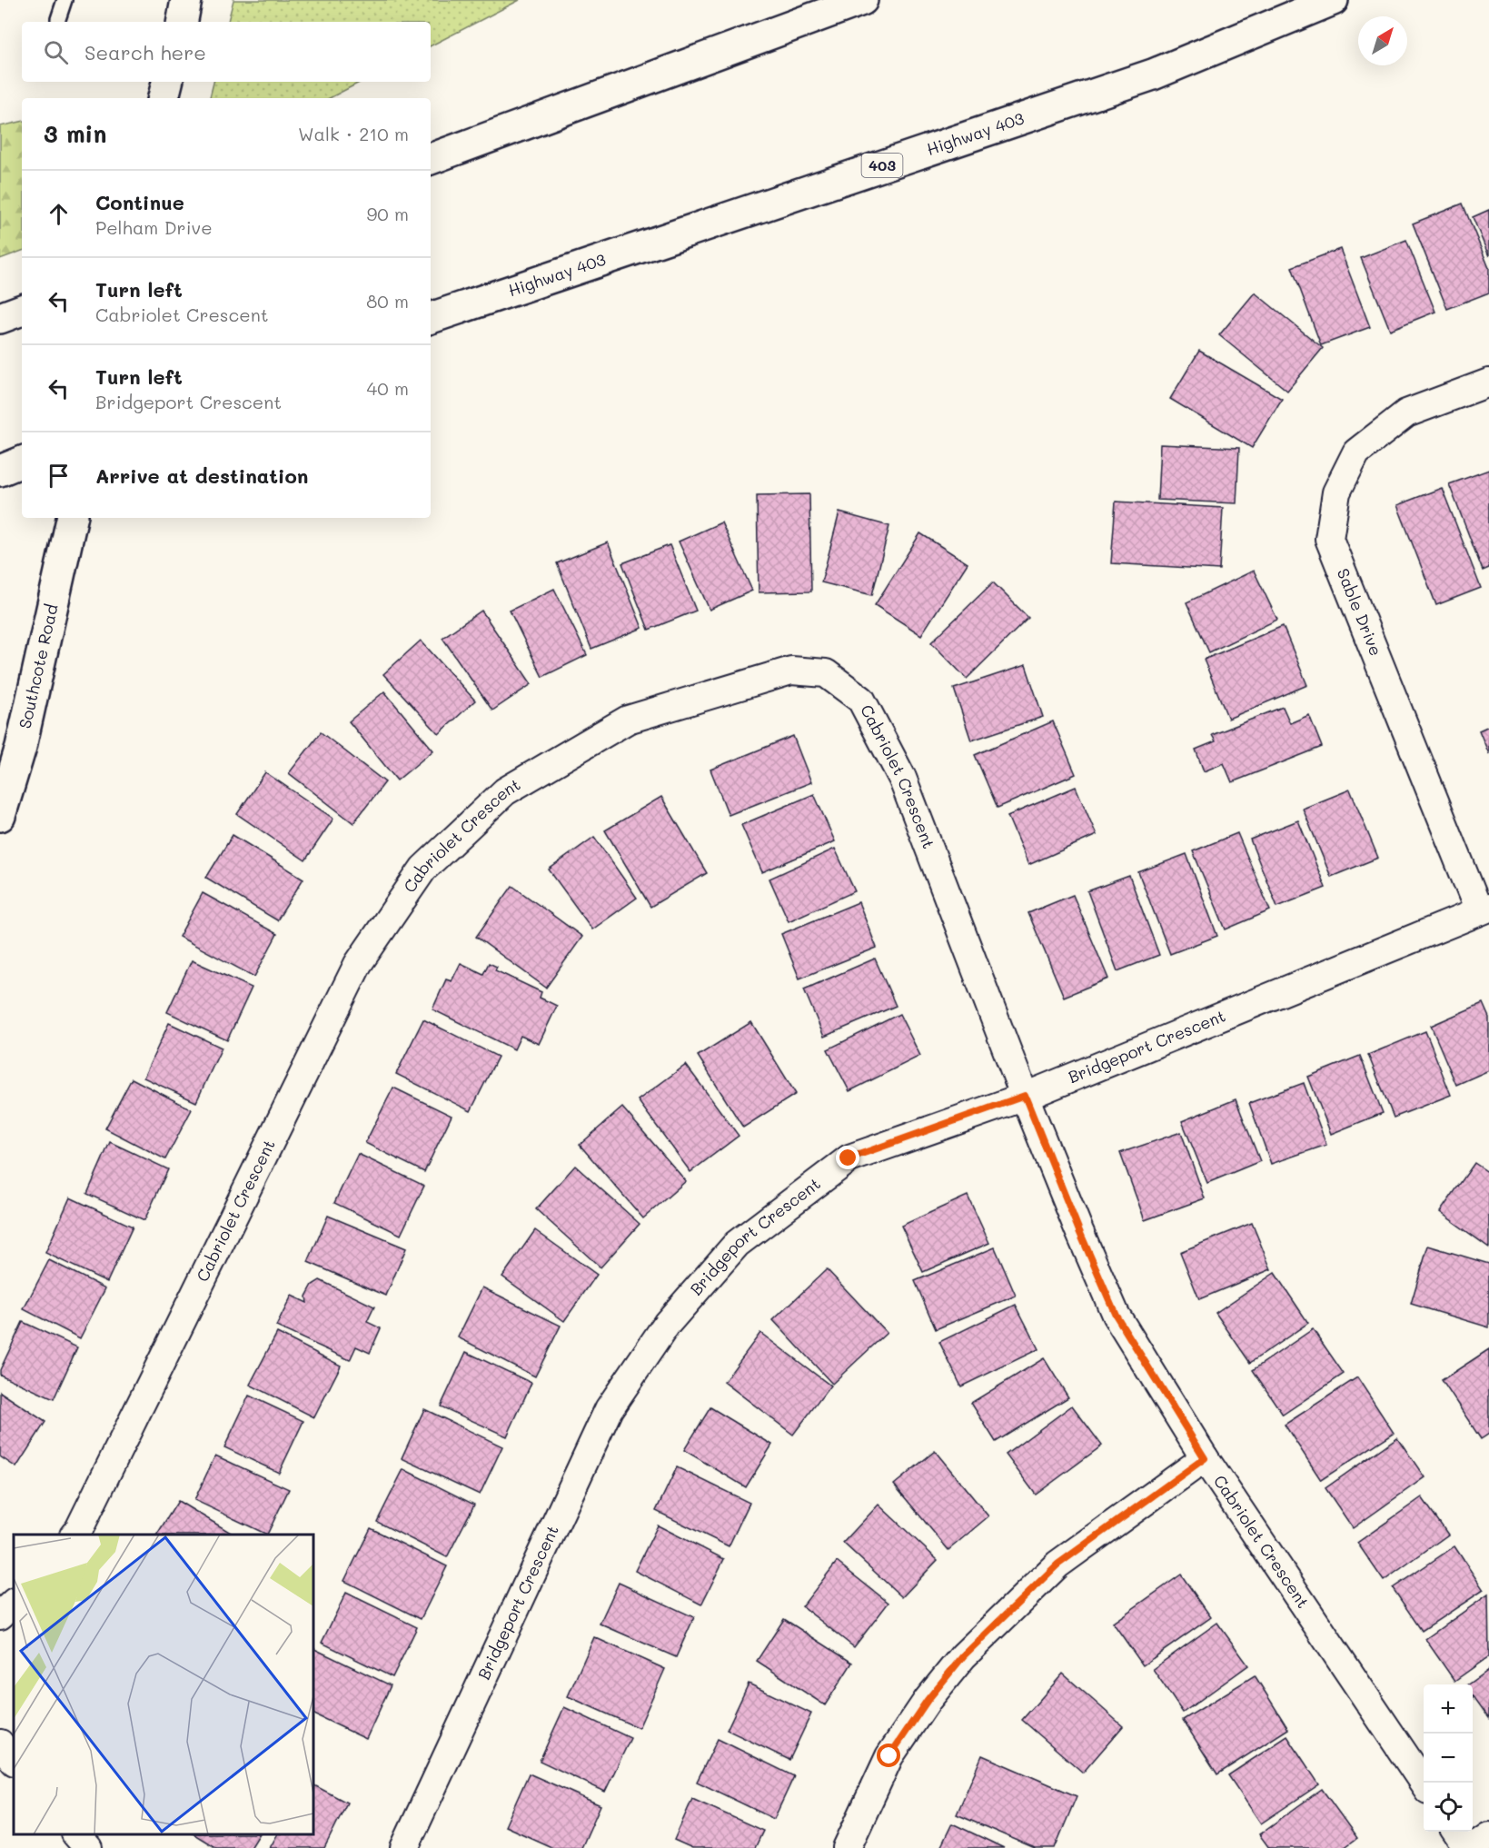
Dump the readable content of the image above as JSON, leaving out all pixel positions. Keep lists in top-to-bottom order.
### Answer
{
  "streets": {
    "main road": ["Highway 403", "403", "Southcote Road"],
    "street": ["Sable Drive", "Cabriolet Crescent", "Bridgeport Crescent"]
  },
  "crossings": [
    ["Sable Drive", "Bridgeport Crescent"],
    ["Cabriolet Crescent", "Bridgeport Crescent"]
  ],
  "north": "top right",
  "page": {
    "search": "Search here",
    "heading": ["3 min", "Walk · 210 m"],
    "list": [
      ["Continue", "Pelham Drive", "90 m"],
      ["Turn left", "Cabriolet Crescent", "80 m"],
      ["Turn left", "Bridgeport Crescent", "40 m"],
      "Arrive at destination"
    ],
    "map_buttons": ["+", "−"]
  }
}
